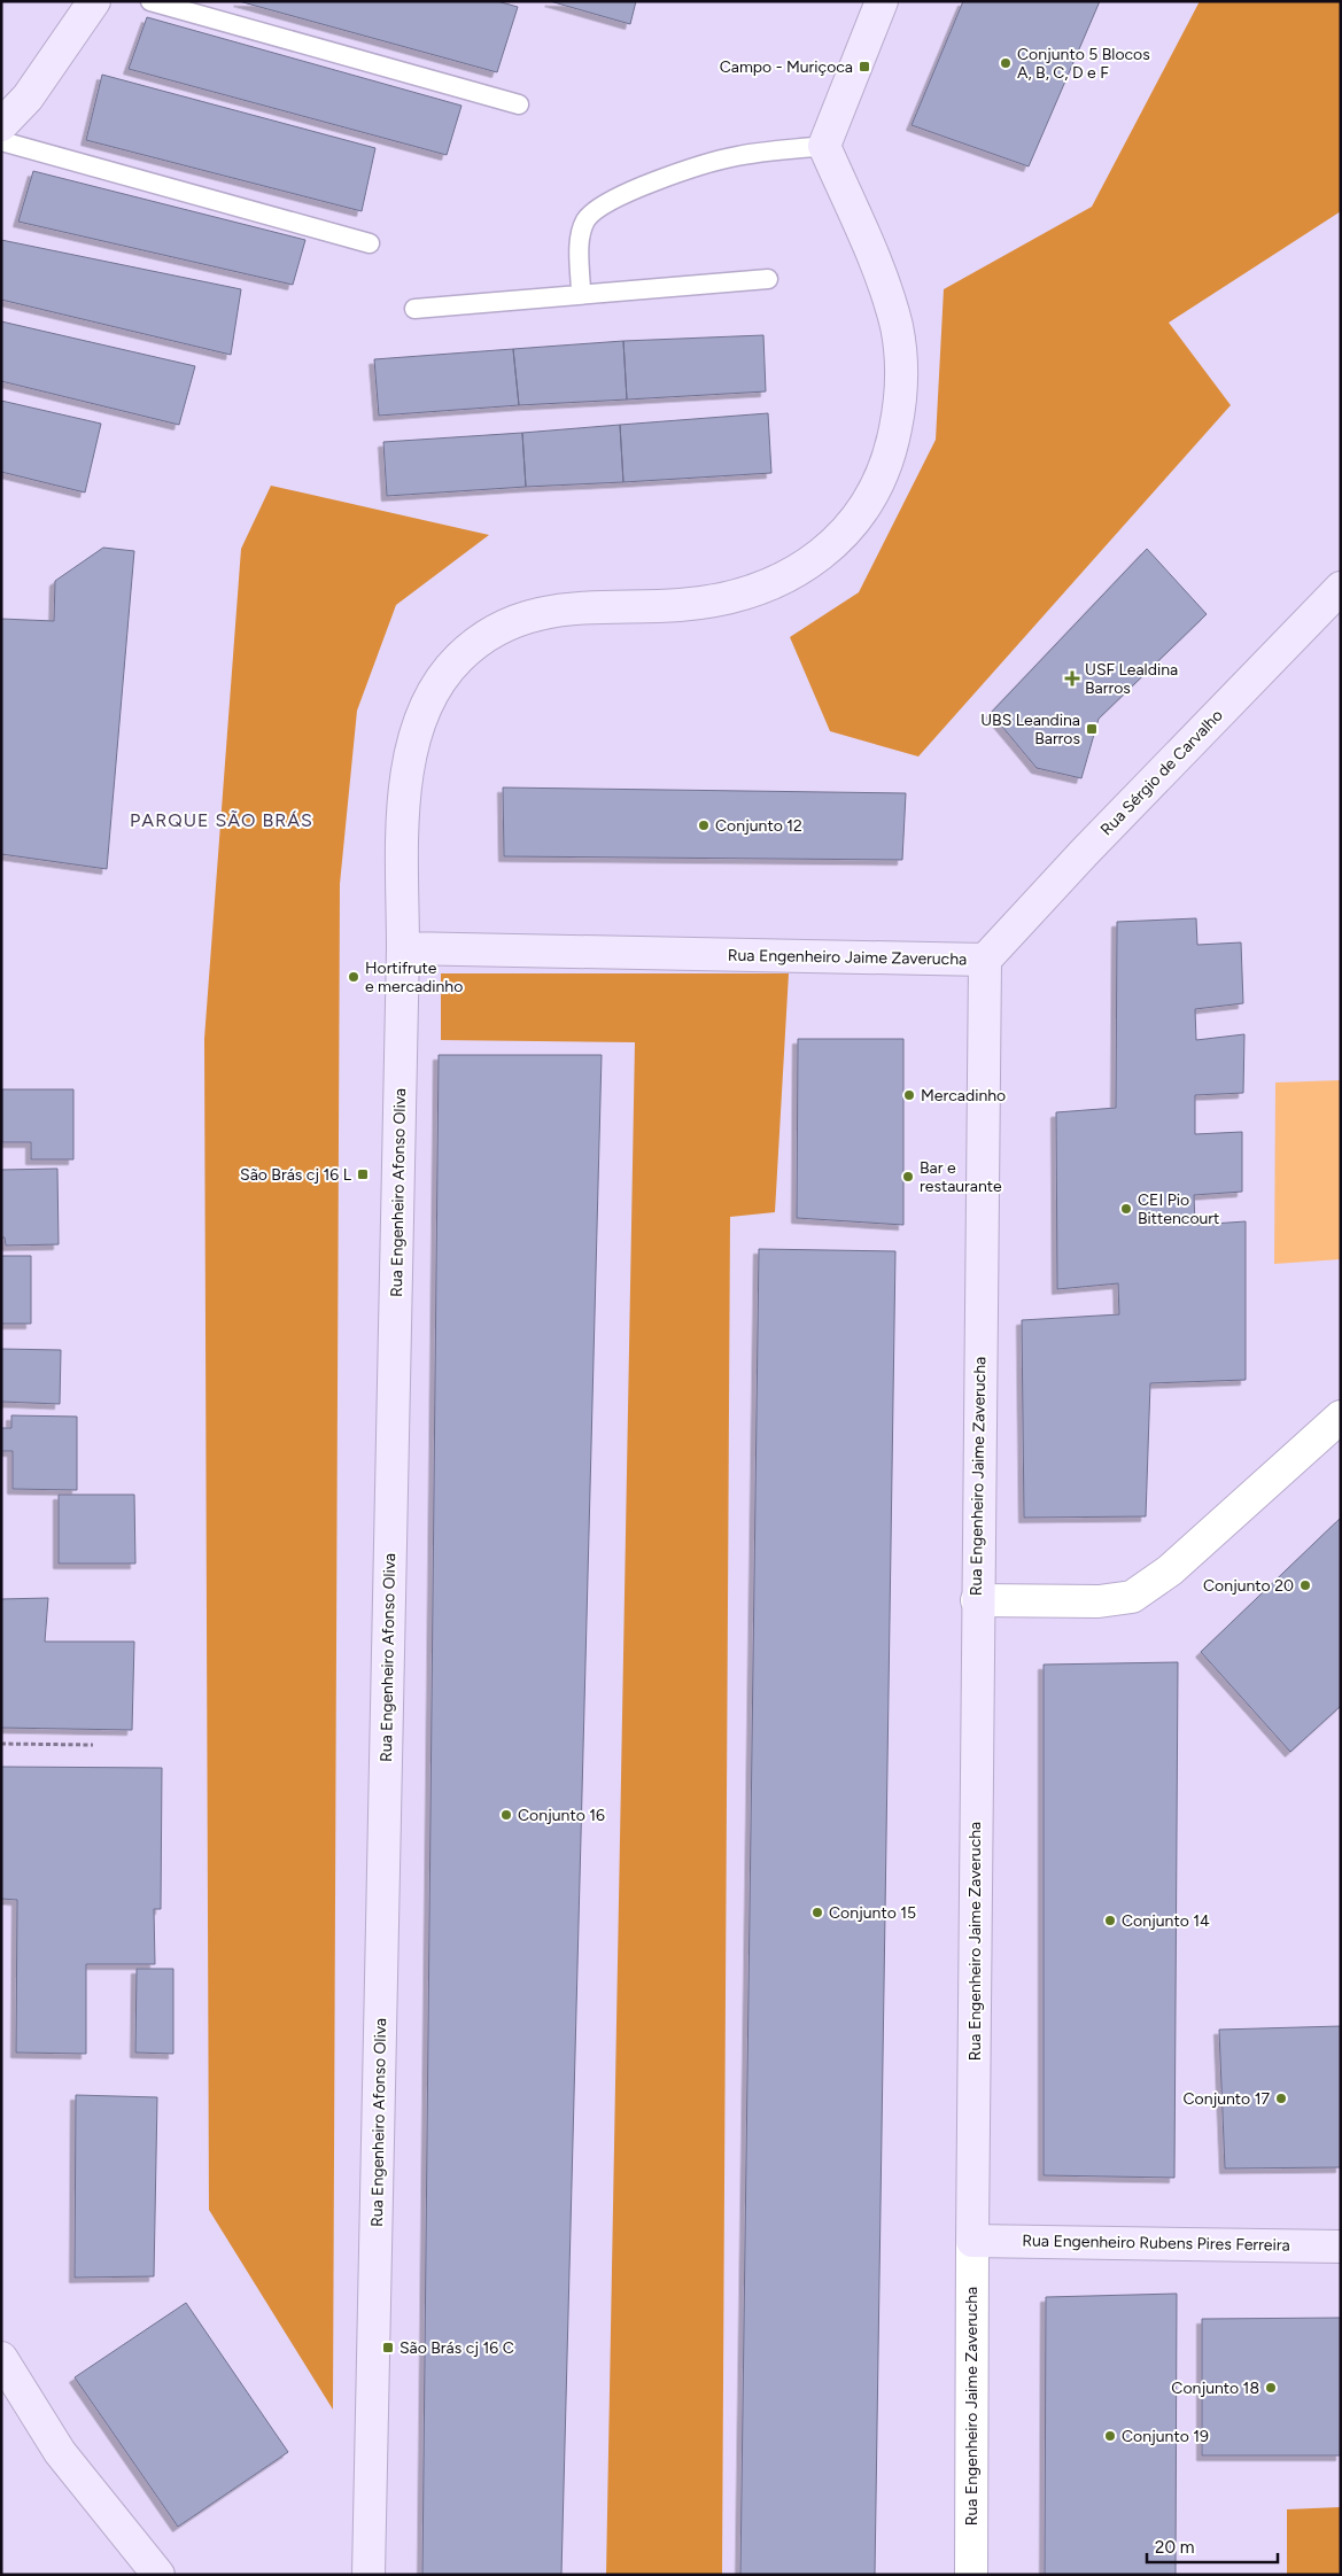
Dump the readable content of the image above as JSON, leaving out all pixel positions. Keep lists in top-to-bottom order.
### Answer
{
  "streets": {
    "street": [
      "Rua Sérgio de Carvalho",
      "Rua Engenheiro Jaime Zaverucha",
      "Rua Engenheiro Afonso Oliva",
      "Rua Engenheiro Rubens Pires Ferreira"
    ]
  },
  "crossings": [
    ["Rua Sérgio de Carvalho", "Rua Engenheiro Jaime Zaverucha"],
    ["Rua Engenheiro Jaime Zaverucha", "Rua Engenheiro Afonso Oliva"],
    ["Rua Engenheiro Jaime Zaverucha", "Rua Engenheiro Rubens Pires Ferreira"]
  ],
  "districts": ["PARQUE SÃO BRÁS"],
  "places": {
    "other": [
      "Conjunto 5 Blocos A, B, C, D e F",
      "Conjunto 12",
      "Hortifrute e mercadinho",
      "Mercadinho",
      "Bar e restaurante",
      "CEI Pio Bittencourt",
      "Conjunto 20",
      "Conjunto 16",
      "Conjunto 15",
      "Conjunto 14",
      "Conjunto 17",
      "Conjunto 18",
      "Conjunto 19"
    ],
    "transit": [
      "Campo - Muriçoca",
      "UBS Leandina Barros",
      "São Brás cj 16 L",
      "São Brás cj 16 C"
    ],
    "health": ["USF Lealdina Barros"]
  },
  "scale_bar": "20 m"
}
